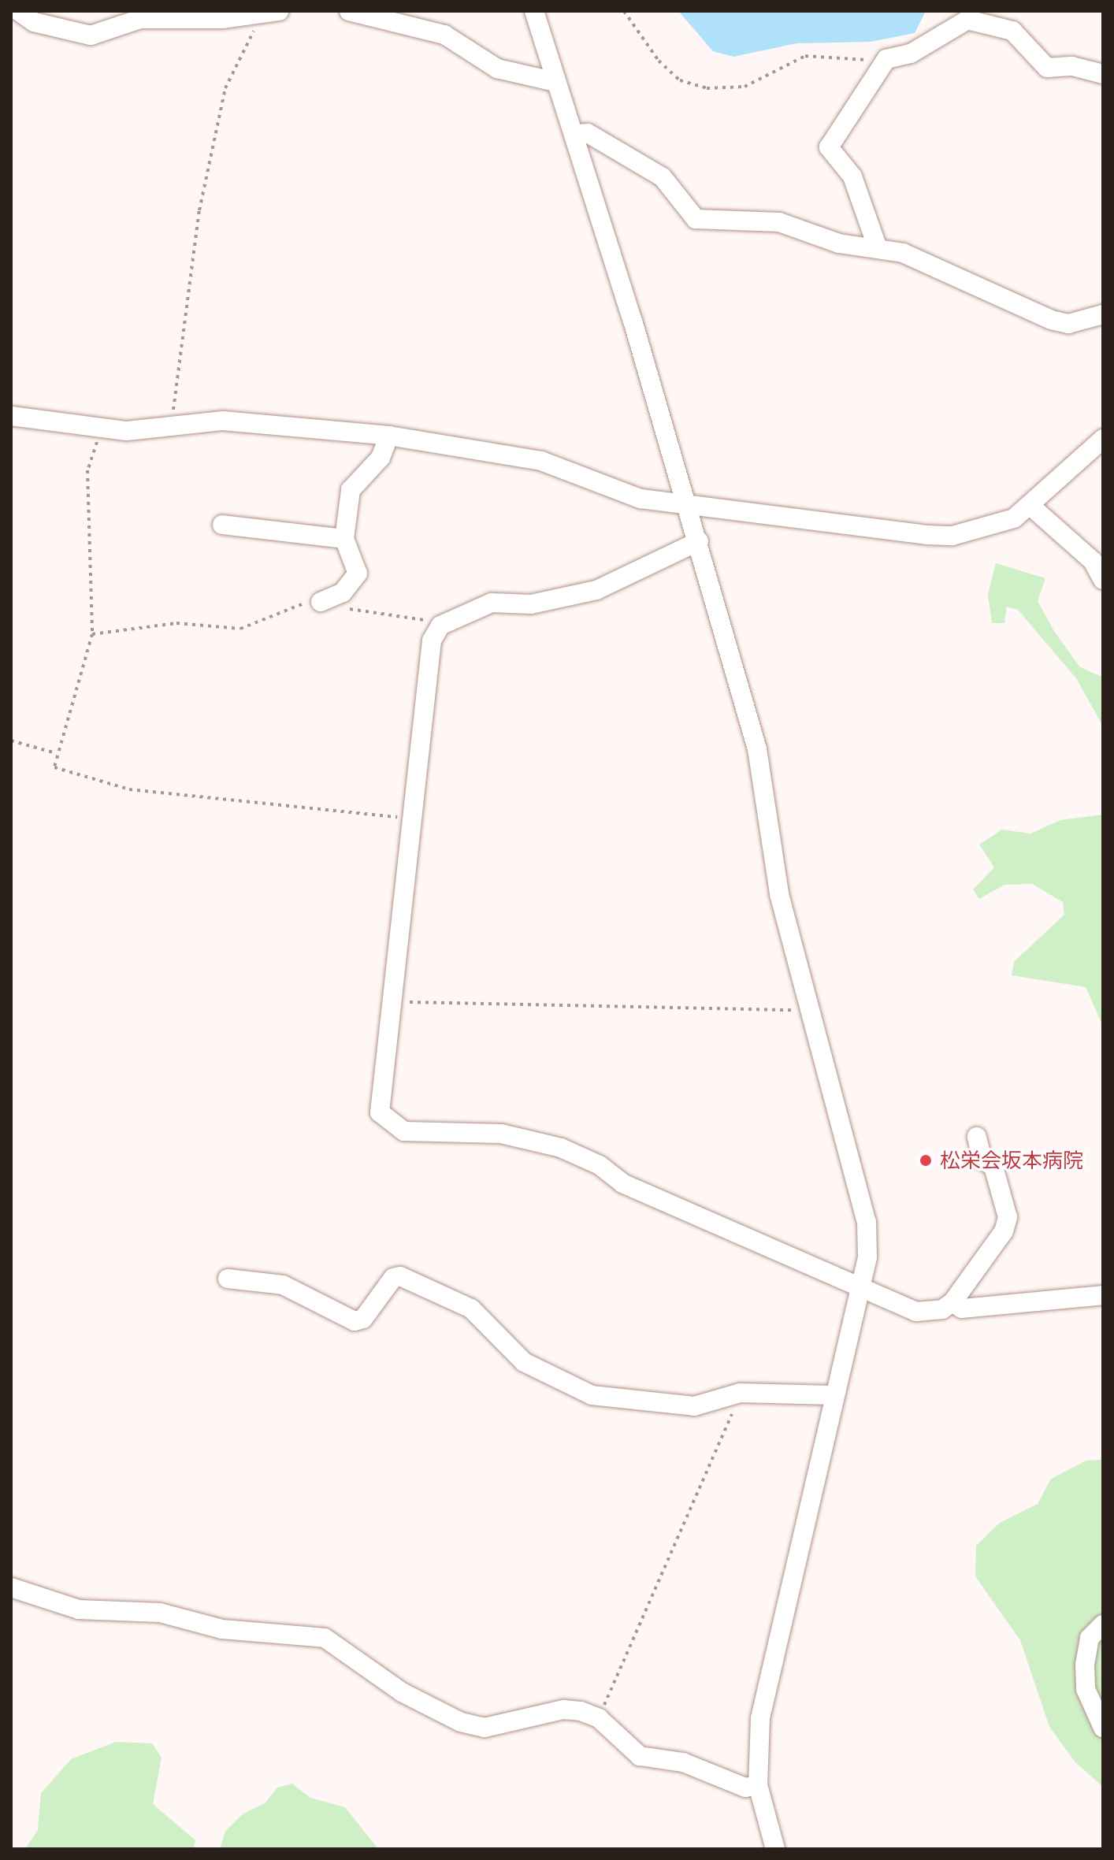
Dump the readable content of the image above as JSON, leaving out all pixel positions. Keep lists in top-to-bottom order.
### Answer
{
  "places": ["松栄会坂本病院"]
}
